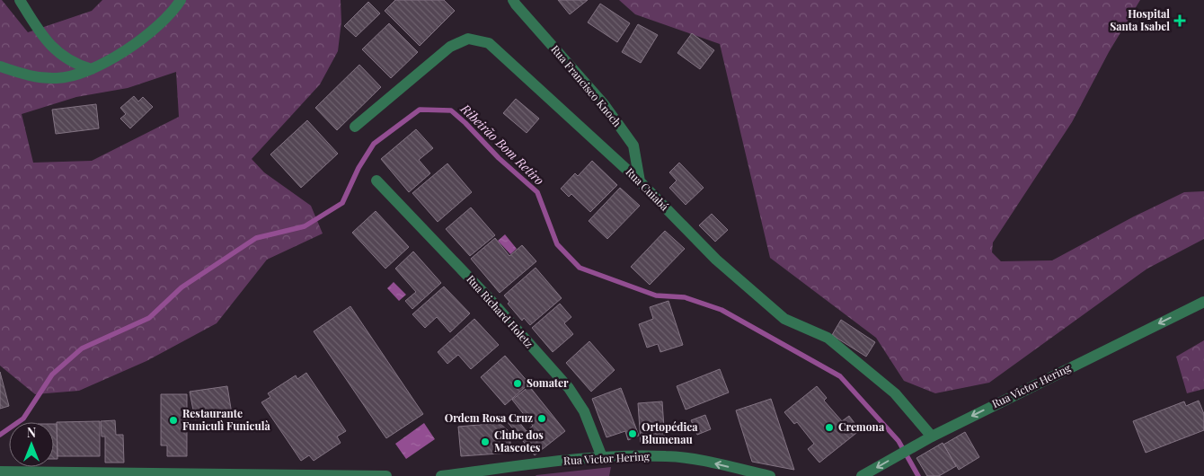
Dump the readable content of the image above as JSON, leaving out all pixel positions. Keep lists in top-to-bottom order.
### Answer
{
  "streets": {
    "street": [
      "Rua Francisco Knoch",
      "Rua Cuiabá",
      "Rua Richard Holetz",
      "Rua Victor Hering"
    ]
  },
  "crossings": [
    ["Rua Francisco Knoch", "Rua Cuiabá"],
    ["Rua Cuiabá", "Rua Victor Hering"],
    ["Rua Richard Holetz", "Rua Victor Hering"]
  ],
  "one_way": ["Rua Victor Hering"],
  "water": ["Ribeirão Bom Retiro"],
  "places": {
    "health": ["Hospital Santa Isabel"],
    "other": [
      "Somater",
      "Ordem Rosa Cruz",
      "Restaurante Funiculì Funiculà",
      "Cremona",
      "Ortopédica Blumenau",
      "Clube dos Mascotes"
    ]
  },
  "north": "top"
}
